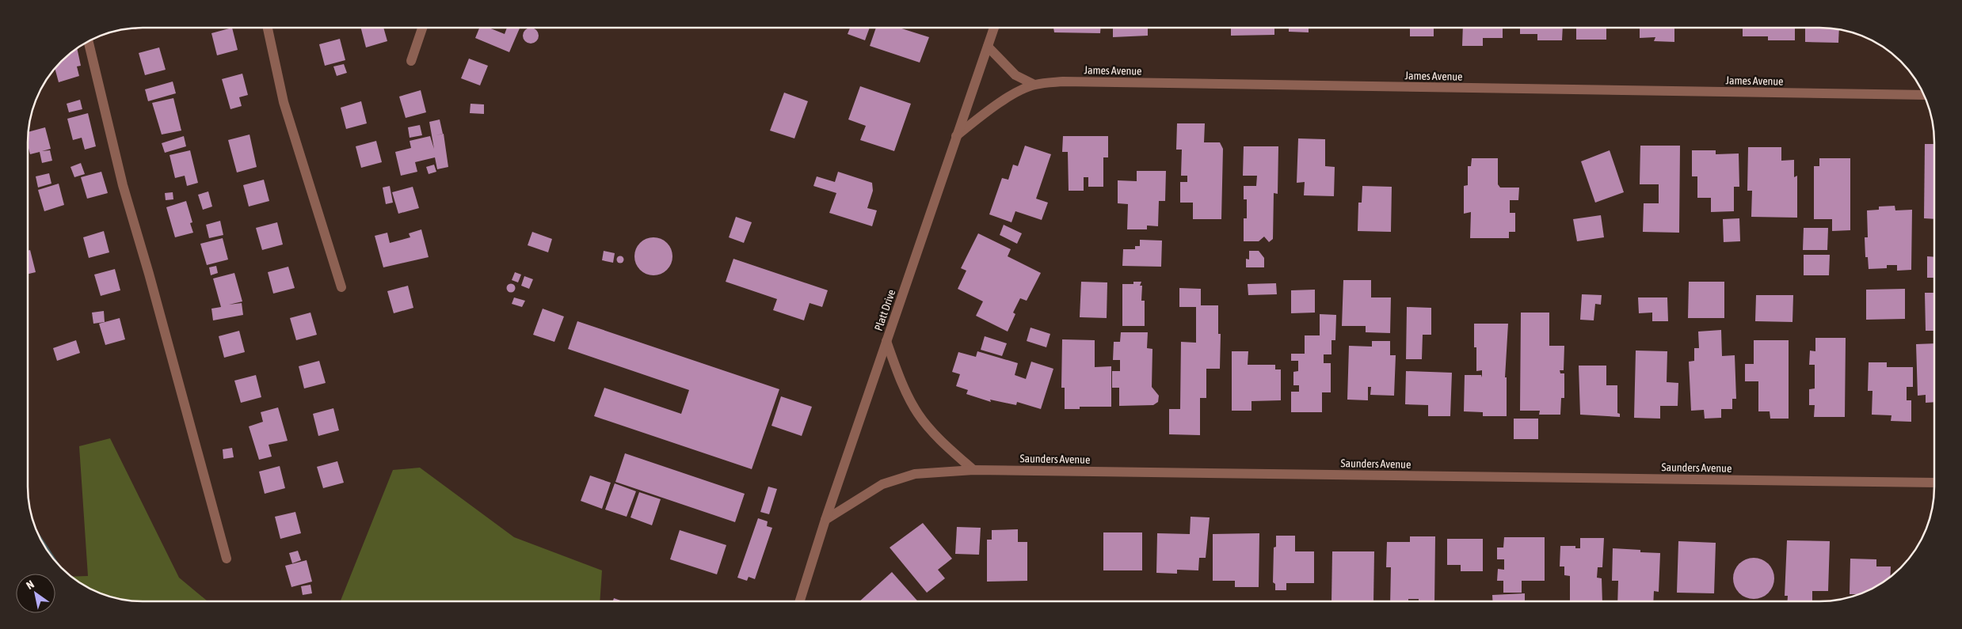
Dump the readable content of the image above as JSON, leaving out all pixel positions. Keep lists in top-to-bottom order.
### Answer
{
  "streets": {
    "street": ["James Avenue", "Platt Drive", "Saunders Avenue"]
  },
  "crossings": [
    ["James Avenue", "Platt Drive"],
    ["Platt Drive", "Saunders Avenue"]
  ],
  "north": "top left"
}
